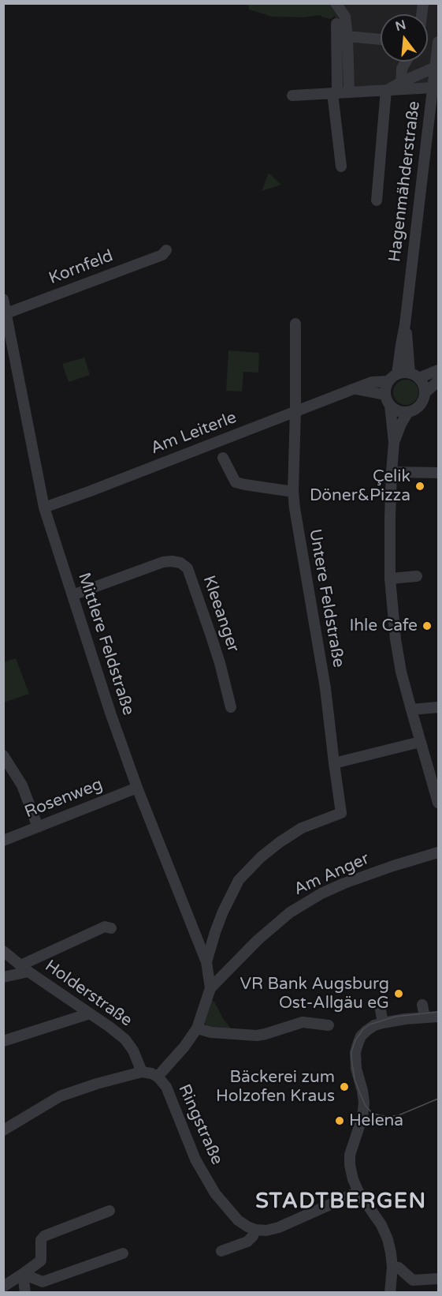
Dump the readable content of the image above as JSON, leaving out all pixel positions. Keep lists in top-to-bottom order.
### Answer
{
  "streets": {
    "street": [
      "Hagenmähderstraße",
      "Kornfeld",
      "Am Leiterle",
      "Untere Feldstraße",
      "Kleeanger",
      "Mittlere Feldstraße",
      "Rosenweg",
      "Am Anger",
      "Holderstraße",
      "Ringstraße"
    ]
  },
  "crossings": [
    ["Hagenmähderstraße", "Am Leiterle"],
    ["Kornfeld", "Mittlere Feldstraße"],
    ["Am Leiterle", "Untere Feldstraße"],
    ["Am Leiterle", "Mittlere Feldstraße"],
    ["Untere Feldstraße", "Mittlere Feldstraße"],
    ["Kleeanger", "Mittlere Feldstraße"],
    ["Mittlere Feldstraße", "Rosenweg"],
    ["Mittlere Feldstraße", "Am Anger"],
    ["Mittlere Feldstraße", "Ringstraße"],
    ["Am Anger", "Ringstraße"]
  ],
  "districts": ["STADTBERGEN"],
  "places": [
    "Çelik Döner&Pizza",
    "Ihle Cafe",
    "VR Bank Augsburg Ost-Allgäu eG",
    "Bäckerei zum Holzofen Kraus",
    "Helena"
  ],
  "north": "top"
}
